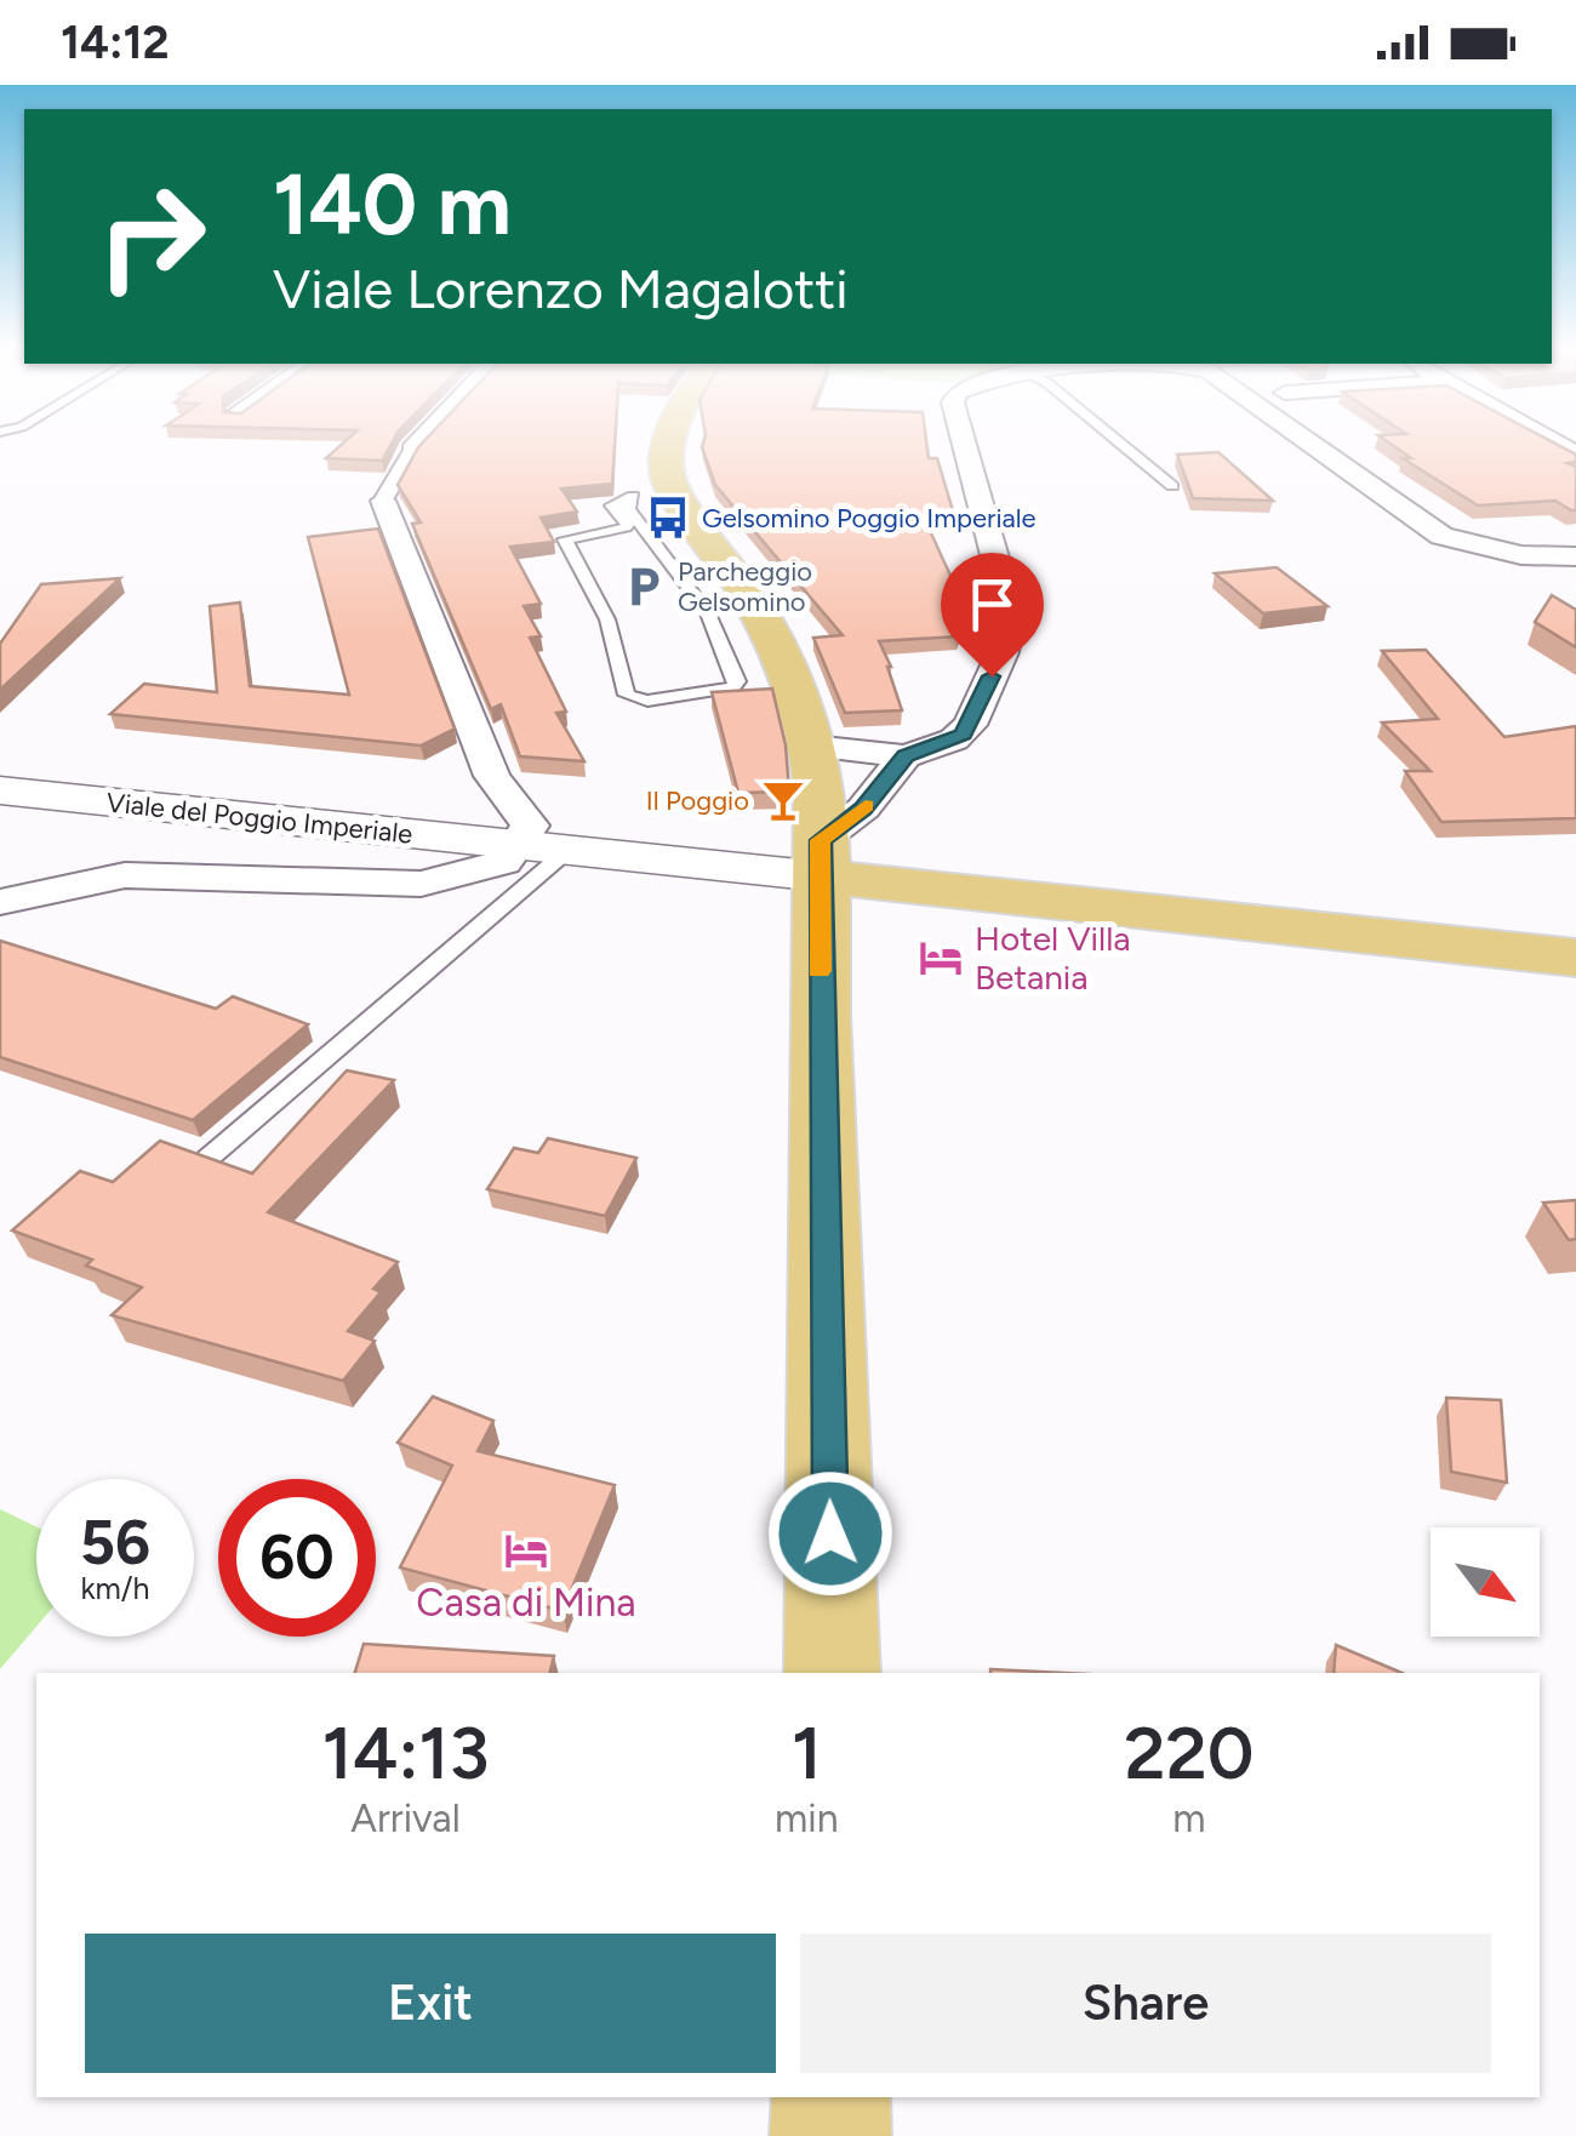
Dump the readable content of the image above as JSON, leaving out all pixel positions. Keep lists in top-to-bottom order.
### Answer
{
  "streets": {
    "main road": ["Viale del Poggio Imperiale"]
  },
  "places": {
    "bus stop": ["Gelsomino Poggio Imperiale"],
    "parking": ["Parcheggio Gelsomino"],
    "bar": ["Il Poggio"],
    "hotel": ["Hotel Villa Betania", "Casa di Mina"]
  },
  "north": "bottom right",
  "page": {
    "status": "14:12",
    "turn": ["140 m", "Viale Lorenzo Magalotti"],
    "speed": "56 km/h",
    "limit": "60",
    "eta": [
      "14:13",
      "Arrival",
      "1",
      "min",
      "220",
      "m"
    ],
    "buttons": ["Exit", "Share"]
  }
}
